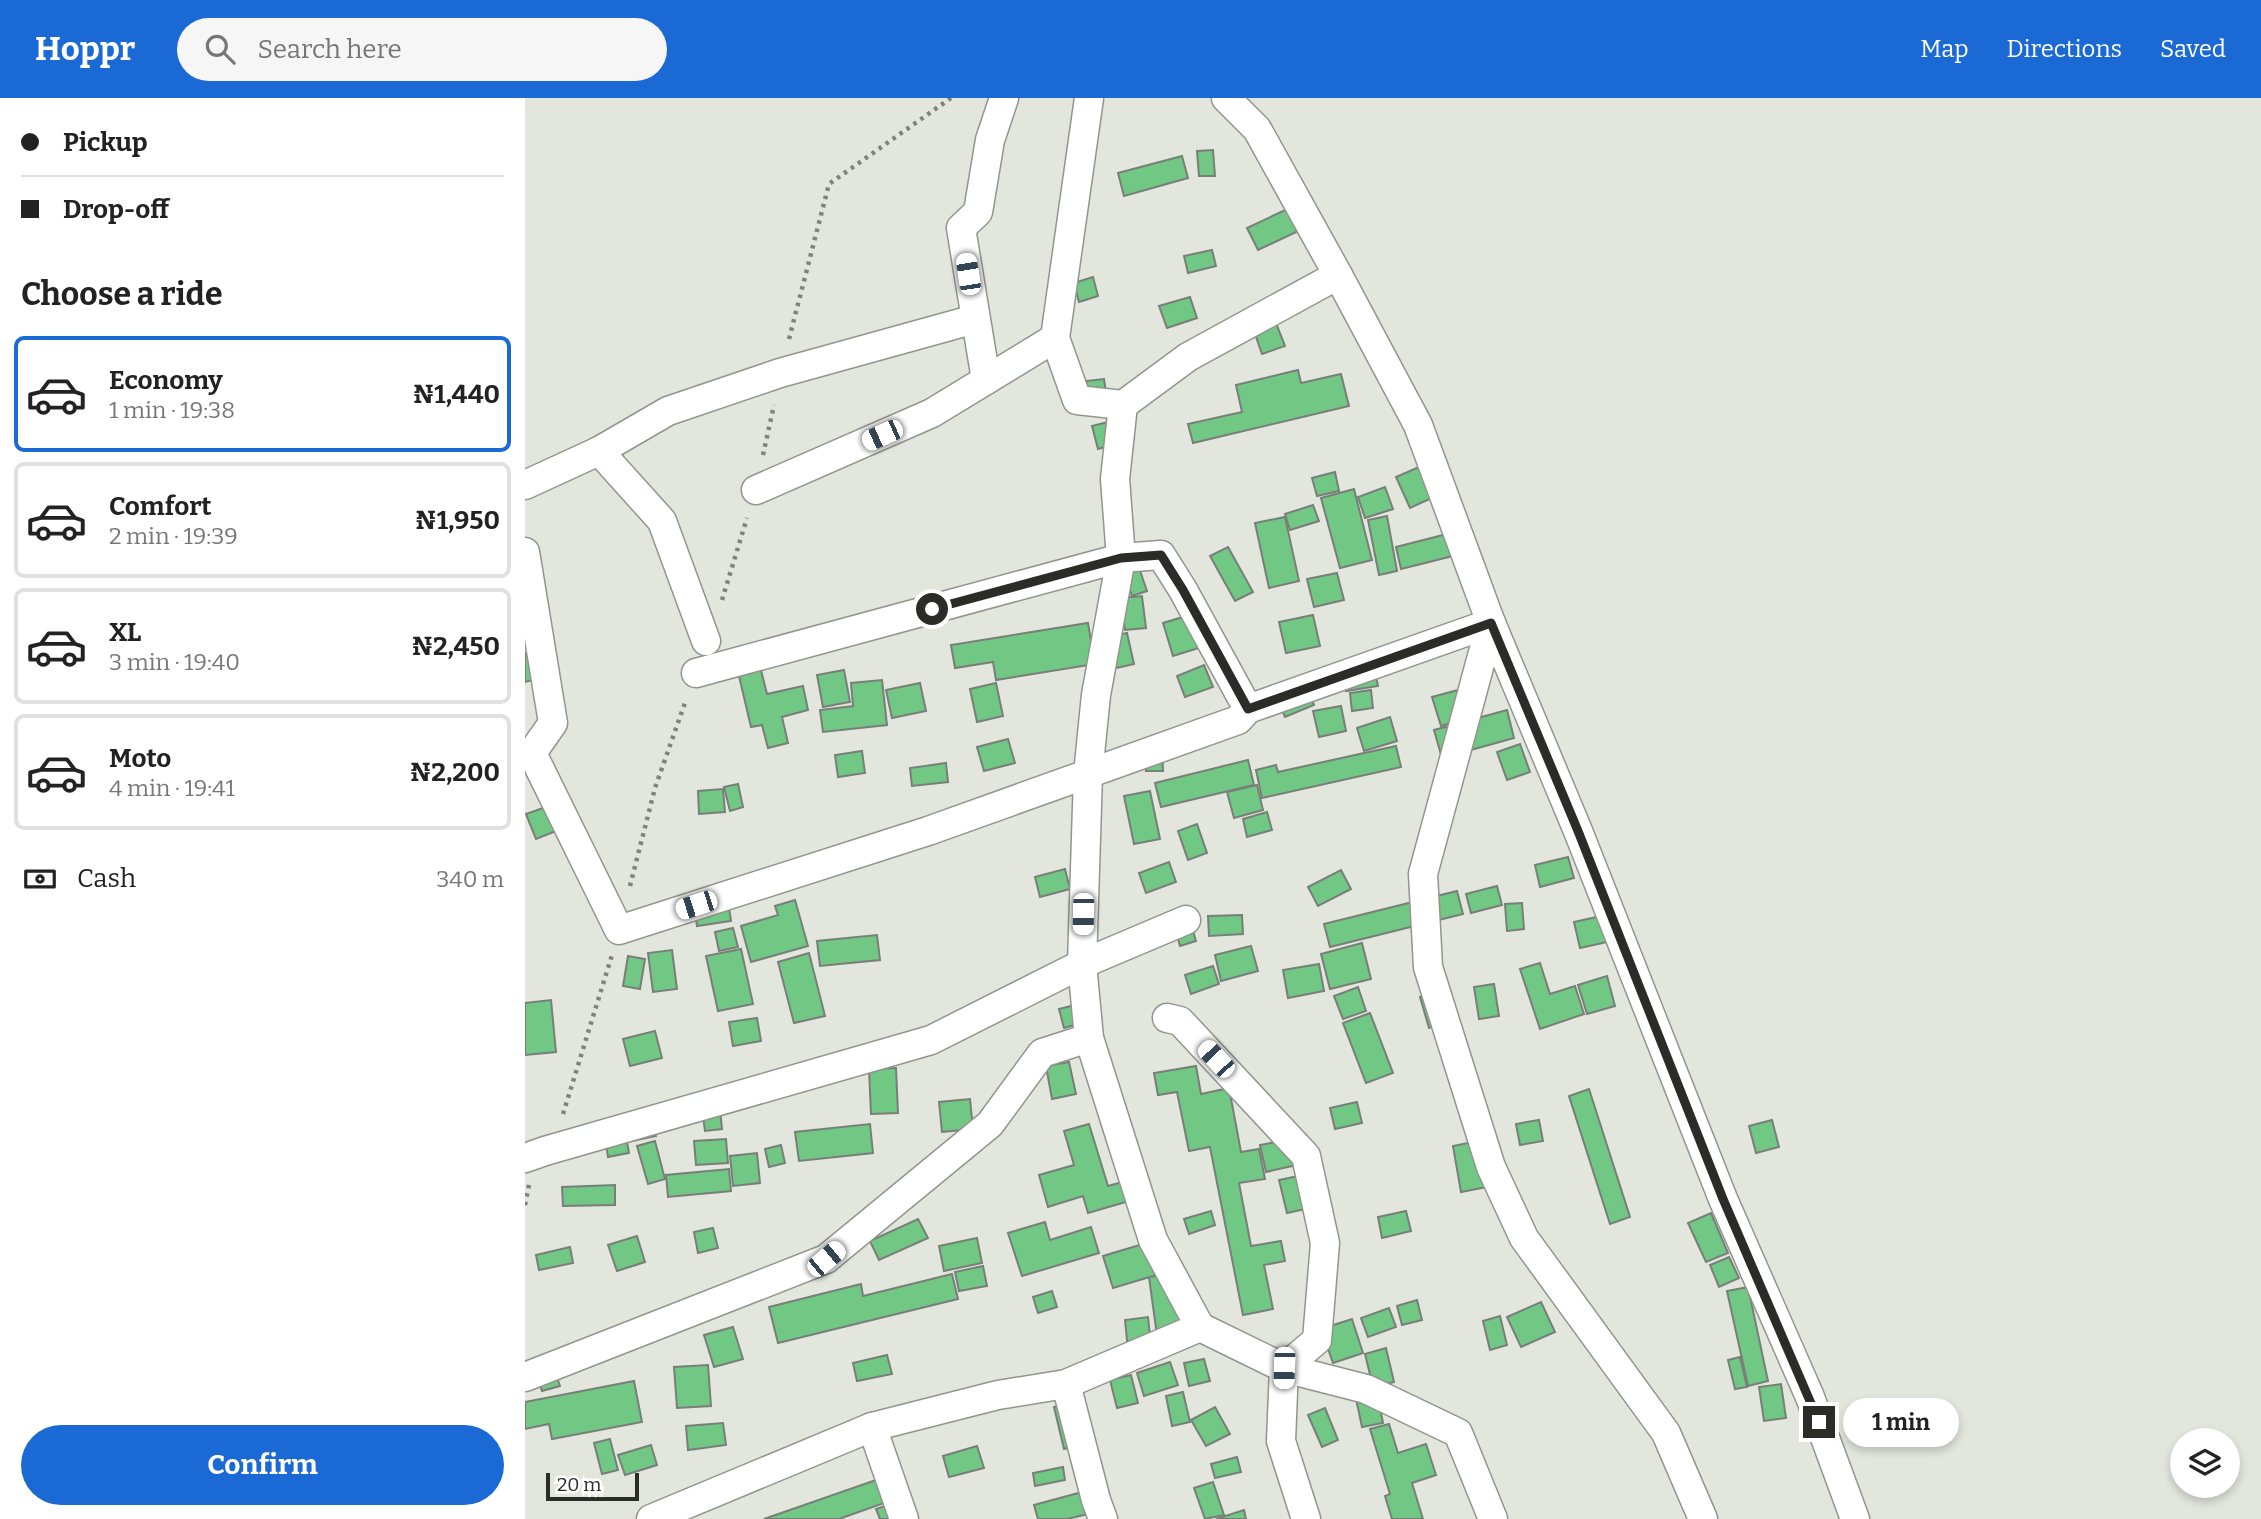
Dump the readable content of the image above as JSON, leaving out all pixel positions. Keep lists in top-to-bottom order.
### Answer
{
  "scale_bar": "20 m",
  "page": {
    "header": "Hoppr",
    "search": "Search here",
    "nav": ["Map", "Directions", "Saved"],
    "banner": ["Pickup", "Drop-off"],
    "heading": "Choose a ride",
    "list": [
      {
        "name": "Economy",
        "note": "1 min · 19:38",
        "value": "₦1,440"
      },
      {
        "name": "Comfort",
        "note": "2 min · 19:39",
        "value": "₦1,950"
      },
      {
        "name": "XL",
        "note": "3 min · 19:40",
        "value": "₦2,450"
      },
      {
        "name": "Moto",
        "note": "4 min · 19:41",
        "value": "₦2,200"
      }
    ],
    "pay": ["Cash", "340 m"],
    "bubble": "1 min",
    "buttons": "Confirm",
    "scale": "20 m"
  }
}
